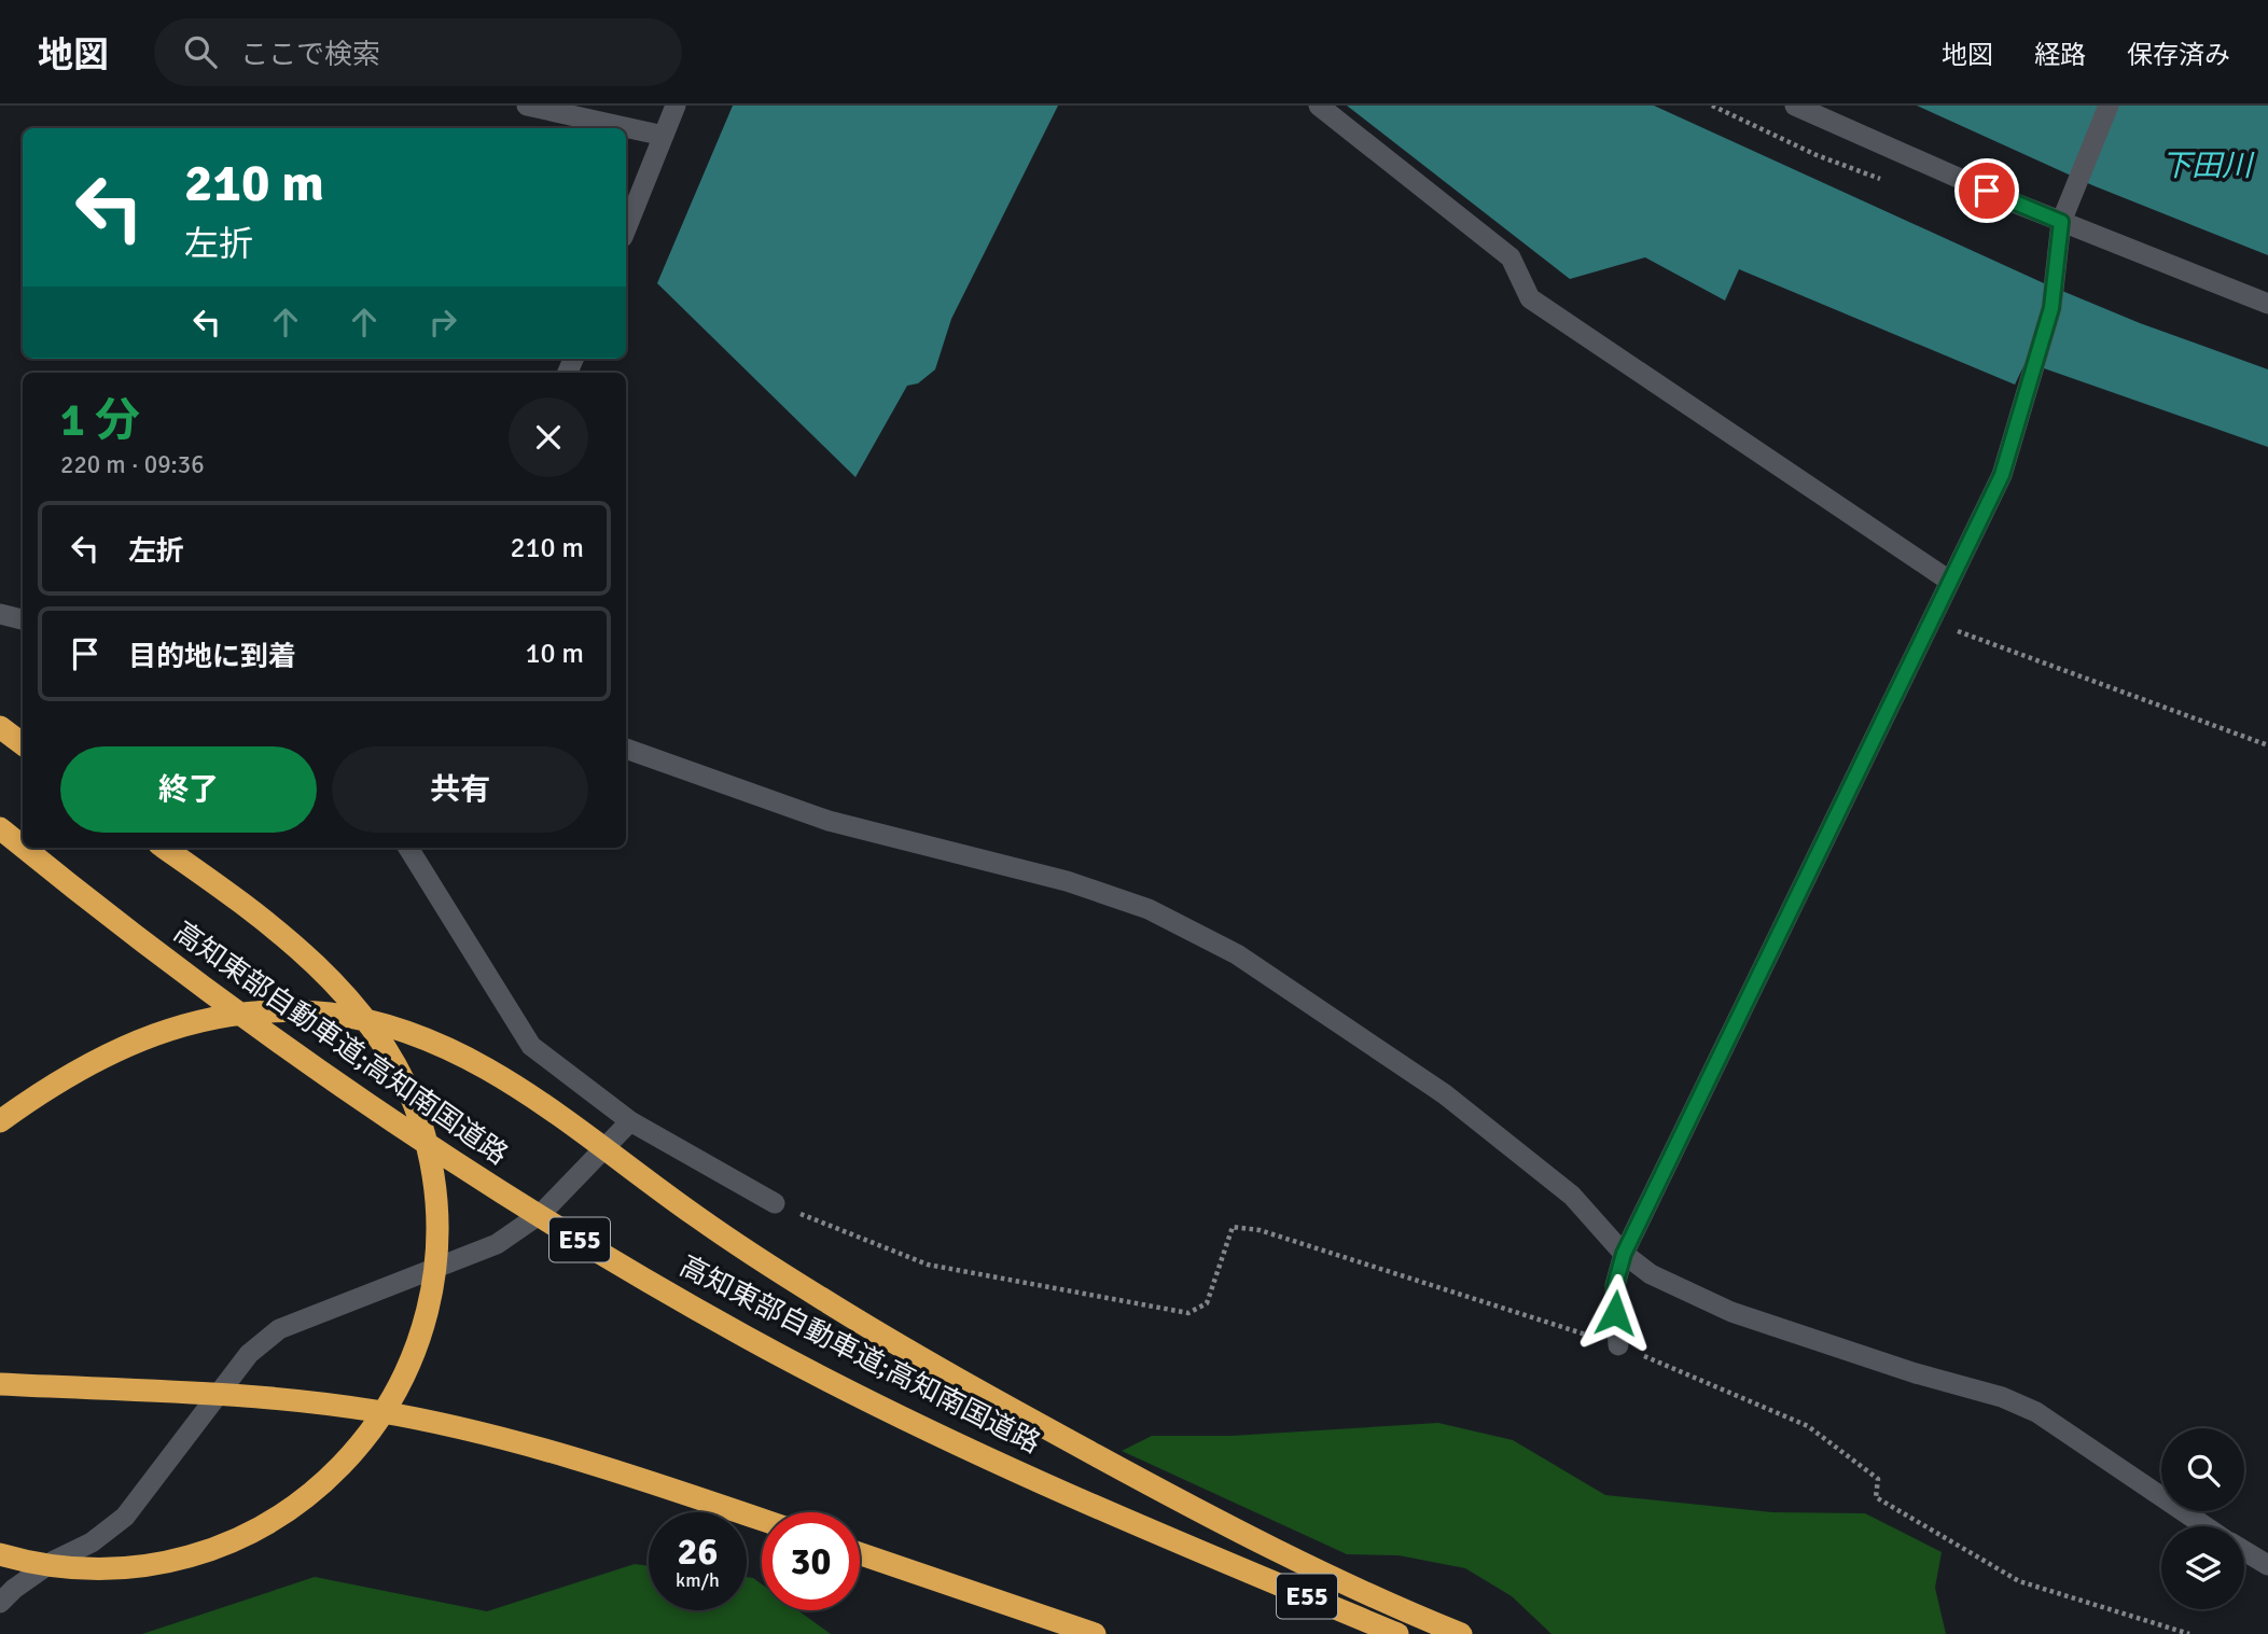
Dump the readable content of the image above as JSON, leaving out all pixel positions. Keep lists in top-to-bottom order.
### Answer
{
  "streets": {
    "highway": ["高知東部自動車道;高知南国道路", "E55"]
  },
  "water": ["下田川"],
  "page": {
    "header": "地図",
    "search": "ここで検索",
    "nav": ["地図", "経路", "保存済み"],
    "turn": ["210 m", "左折"],
    "heading": ["1 分", "220 m · 09:36"],
    "list": [
      {
        "name": "左折",
        "value": "210 m"
      },
      {
        "name": "目的地に到着",
        "value": "10 m"
      }
    ],
    "buttons": ["終了", "共有"],
    "speed": "26 km/h",
    "limit": "30"
  }
}
